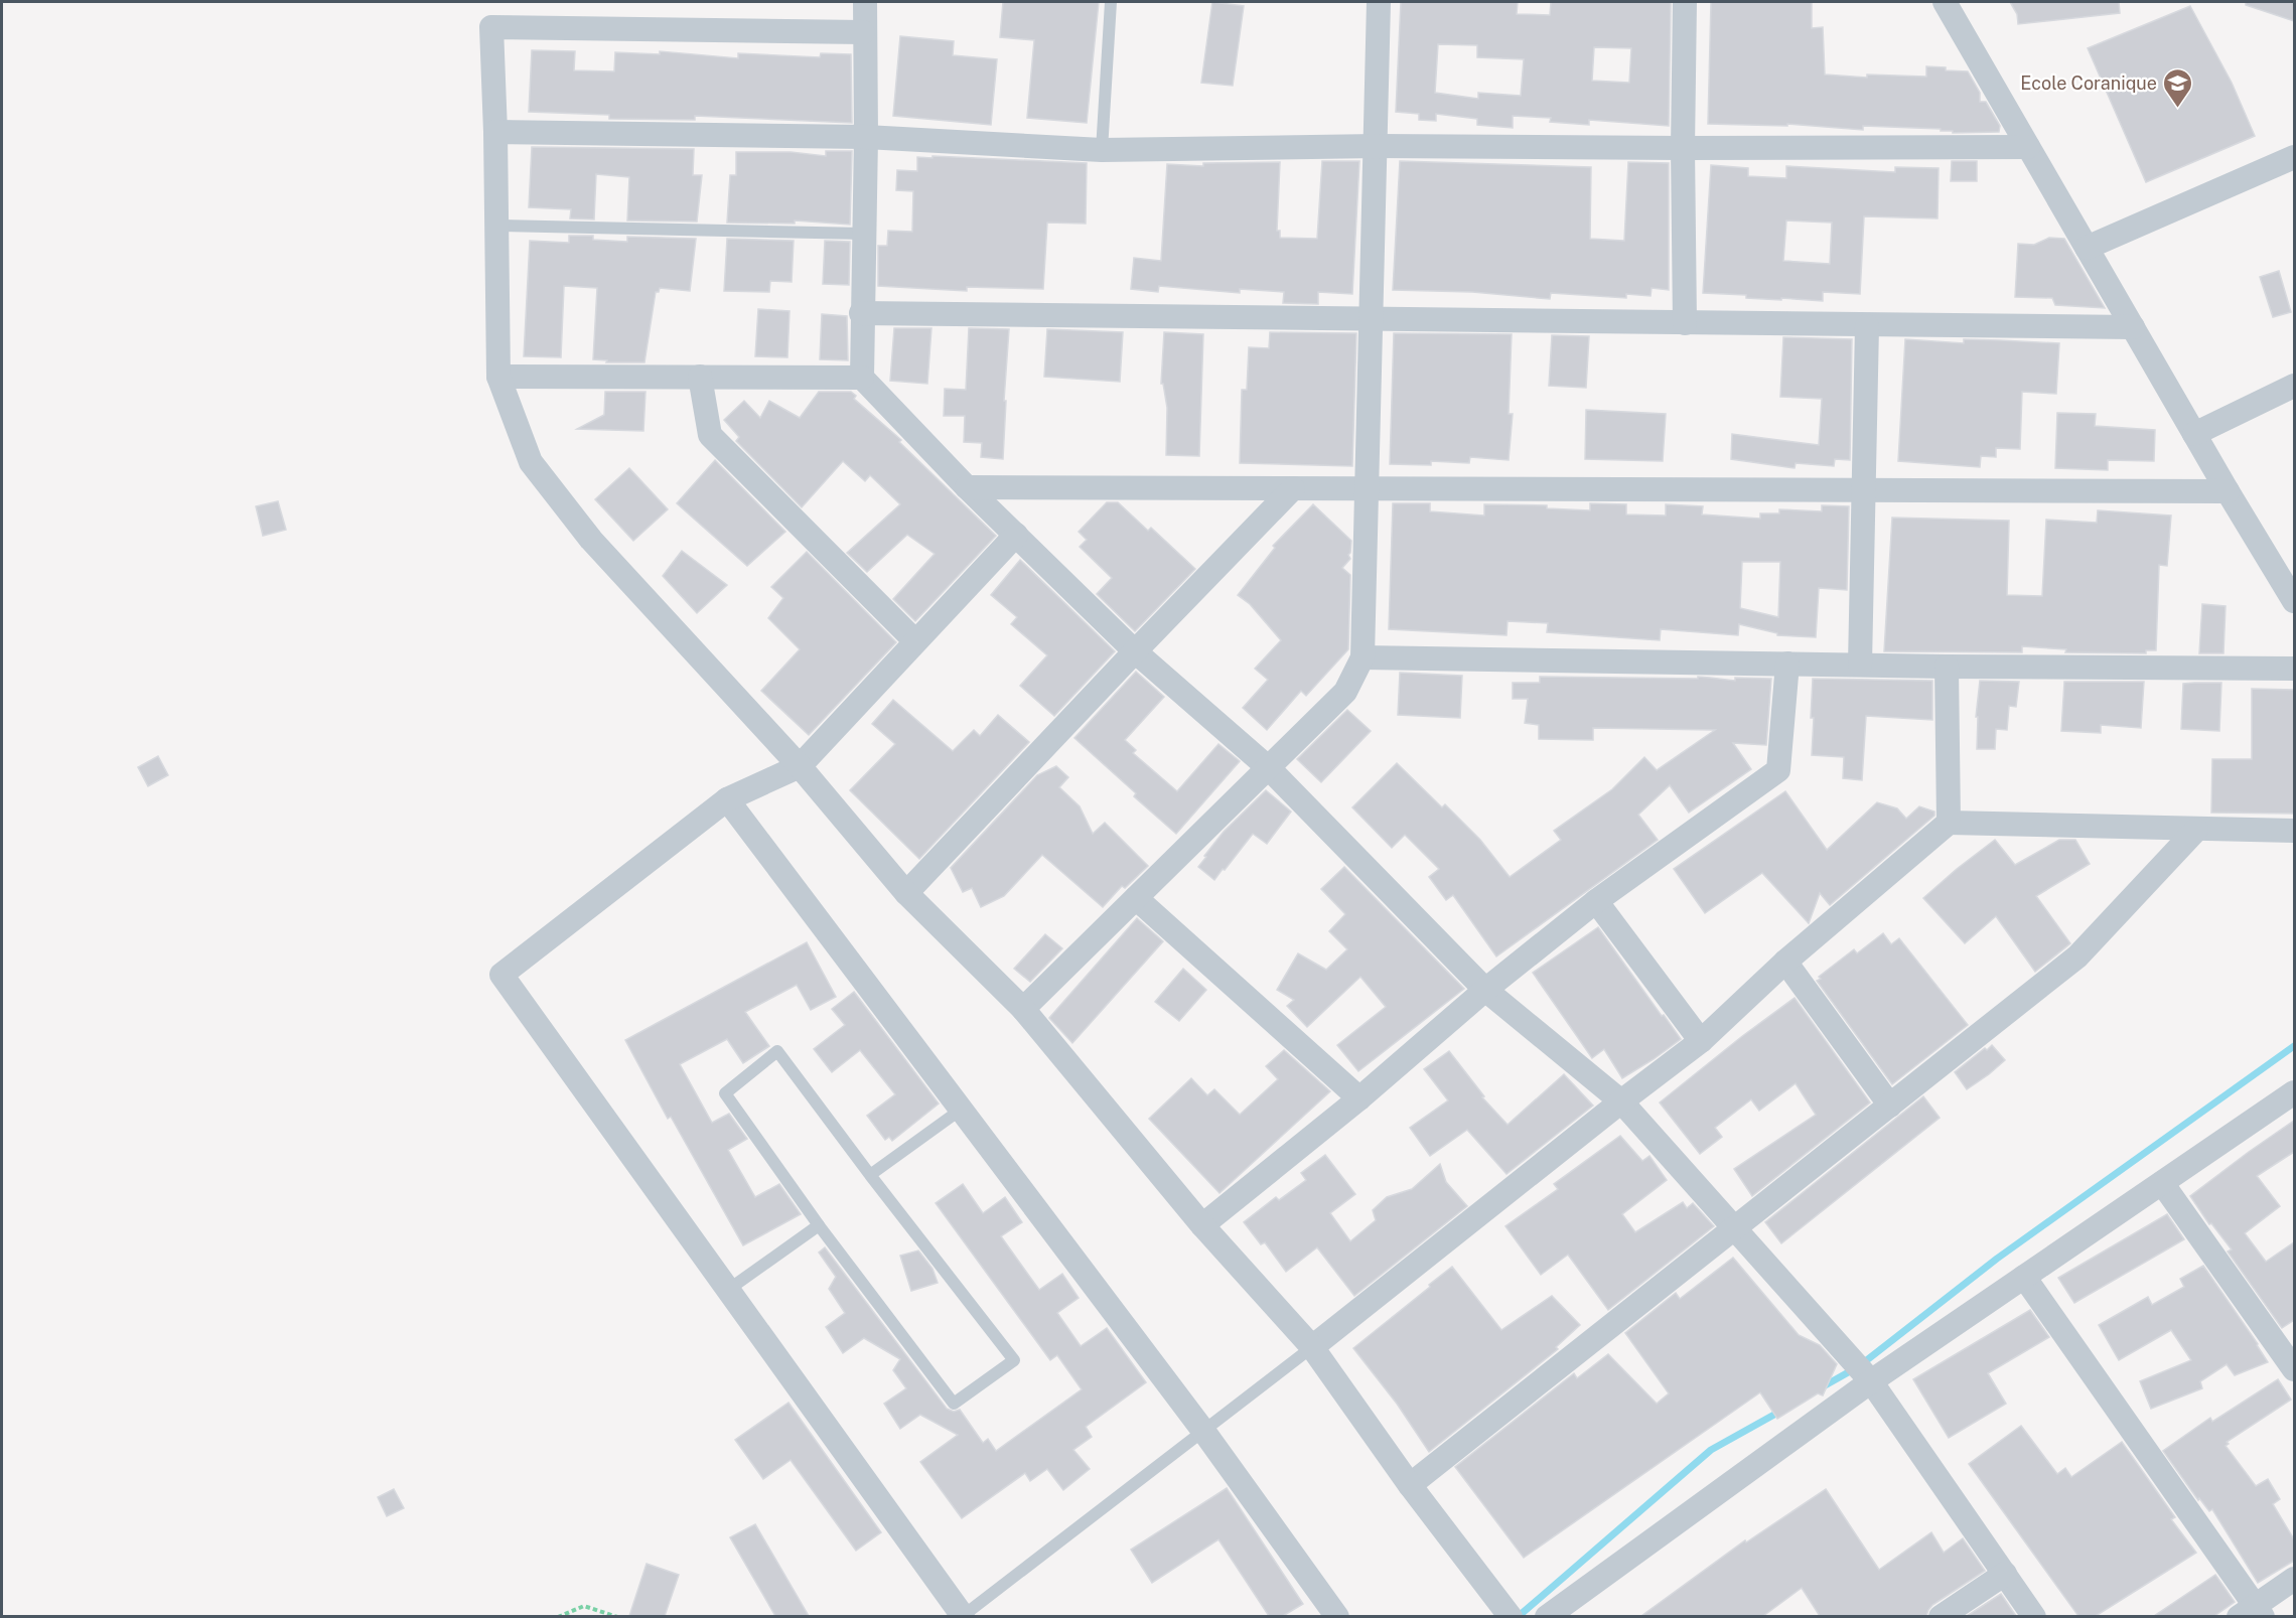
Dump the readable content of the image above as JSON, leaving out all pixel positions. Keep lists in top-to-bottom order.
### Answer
{
  "places": {
    "school or university": ["Ecole Coranique"]
  }
}
